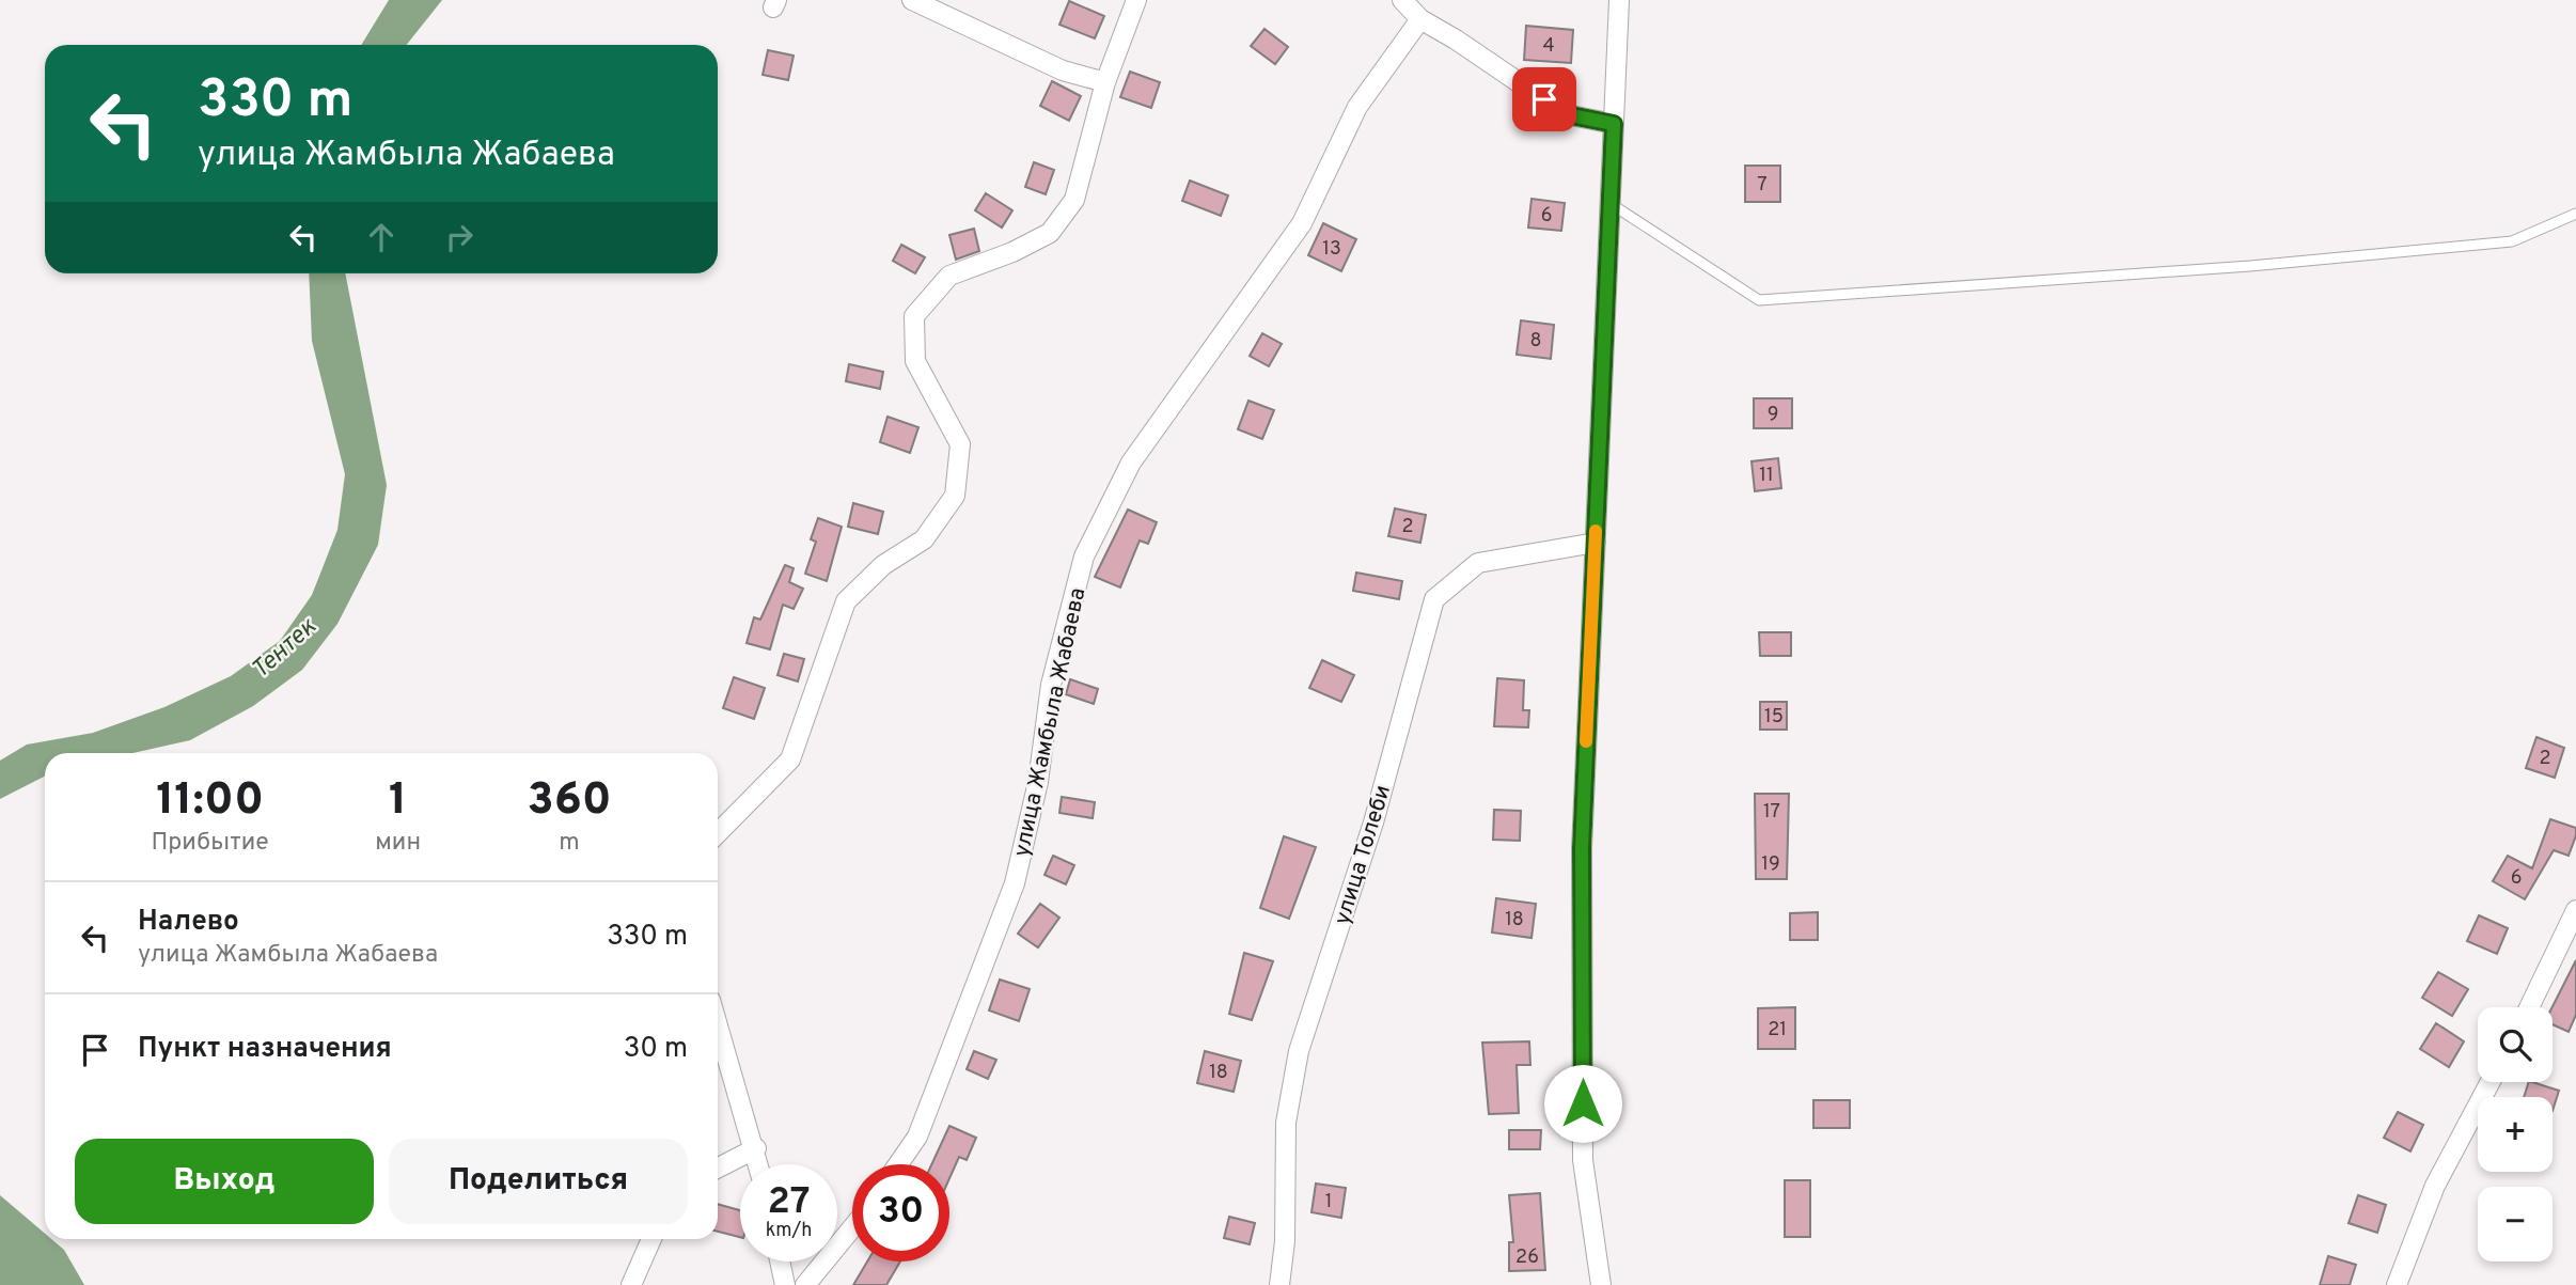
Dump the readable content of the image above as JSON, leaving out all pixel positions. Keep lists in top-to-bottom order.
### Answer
{
  "streets": {
    "street": ["улица Жамбыла Жабаева", "улица Толеби"]
  },
  "water": ["Тентек"],
  "house_numbers": [
    "4",
    "7",
    "6",
    "13",
    "8",
    "9",
    "11",
    "2",
    "15",
    "2",
    "17",
    "19",
    "6",
    "18",
    "21",
    "18",
    "1",
    "26"
  ],
  "page": {
    "turn": ["330 m", "улица Жамбыла Жабаева"],
    "eta": [
      "11:00",
      "Прибытие",
      "1",
      "мин",
      "360",
      "m"
    ],
    "list": [
      {
        "name": "Налево",
        "note": "улица Жамбыла Жабаева",
        "value": "330 m"
      },
      {
        "name": "Пункт назначения",
        "value": "30 m"
      }
    ],
    "map_buttons": ["+", "−"],
    "buttons": ["Выход", "Поделиться"],
    "speed": "27 km/h",
    "limit": "30"
  }
}
